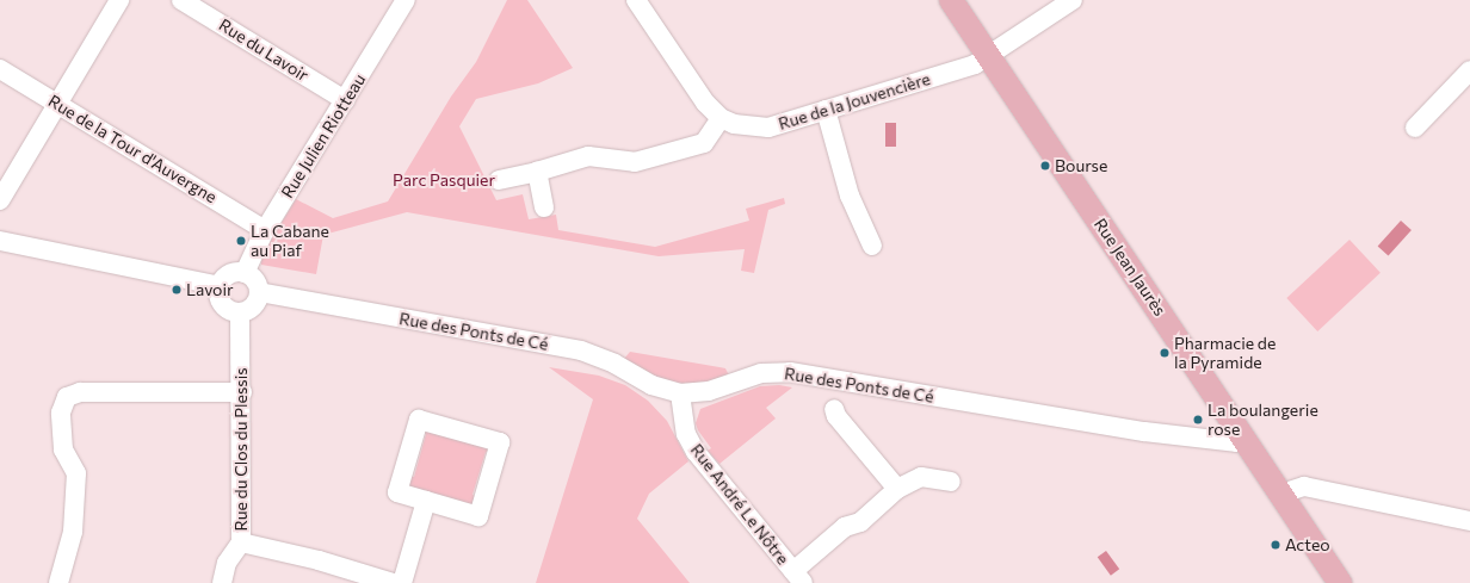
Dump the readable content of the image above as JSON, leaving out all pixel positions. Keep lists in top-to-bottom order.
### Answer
{
  "streets": {
    "main road": ["Rue Jean Jaurès"],
    "street": [
      "Rue du Lavoir",
      "Rue de la Jouvencière",
      "Rue Julien Riotteau",
      "Rue de la Tour d'Auvergne",
      "Rue des Ponts de Cé",
      "Rue du Clos du Plessis",
      "Rue André Le Nôtre"
    ]
  },
  "crossings": [
    ["Rue du Lavoir", "Rue Julien Riotteau"],
    ["Rue de la Jouvencière", "Rue Jean Jaurès"],
    ["Rue Julien Riotteau", "Rue de la Tour d'Auvergne"],
    ["Rue Julien Riotteau", "Rue des Ponts de Cé"],
    ["Rue Julien Riotteau", "Rue du Clos du Plessis"],
    ["Rue Jean Jaurès", "Rue des Ponts de Cé"],
    ["Rue des Ponts de Cé", "Rue du Clos du Plessis"],
    ["Rue des Ponts de Cé", "Rue André Le Nôtre"]
  ],
  "parks": ["Parc Pasquier"],
  "places": [
    "Bourse",
    "La Cabane au Piaf",
    "Lavoir",
    "Pharmacie de la Pyramide",
    "La boulangerie rose",
    "Acteo"
  ]
}
